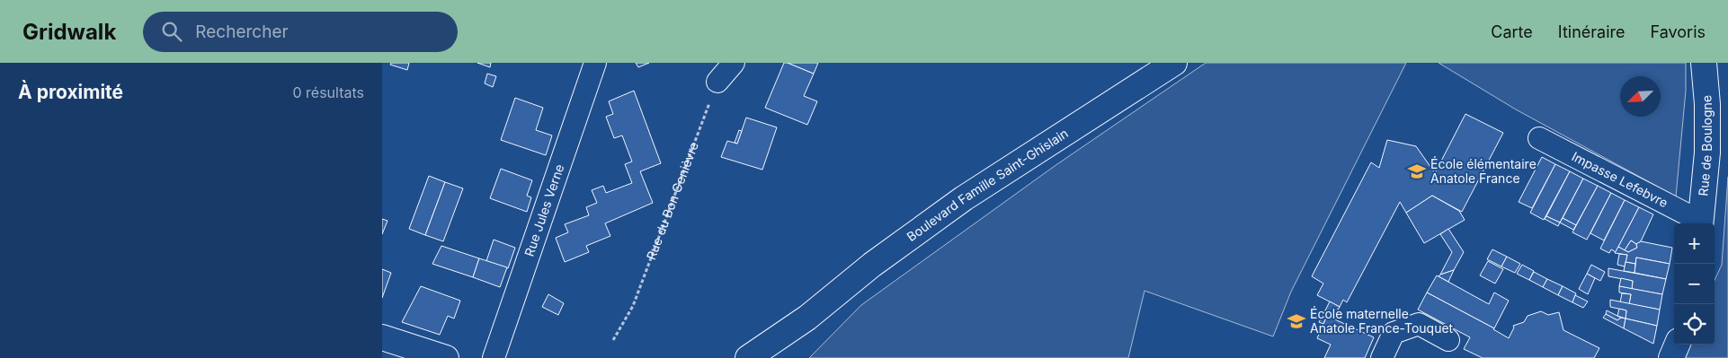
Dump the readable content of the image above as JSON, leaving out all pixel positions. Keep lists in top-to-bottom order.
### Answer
{
  "streets": {
    "main road": ["Rue de Boulogne", "Boulevard Famille Saint-Ghislain"],
    "street": ["Impasse Lefebvre", "Rue Jules Verne"],
    "path": ["Rue du Bon Genièvre"]
  },
  "places": {
    "school or university": ["École élémentaire Anatole France", "École maternelle Anatole France-Touquet"]
  },
  "north": "bottom left",
  "page": {
    "header": "Gridwalk",
    "search": "Rechercher",
    "nav": ["Carte", "Itinéraire", "Favoris"],
    "heading": ["À proximité", "0 résultats"],
    "map_buttons": ["+", "−"]
  }
}
